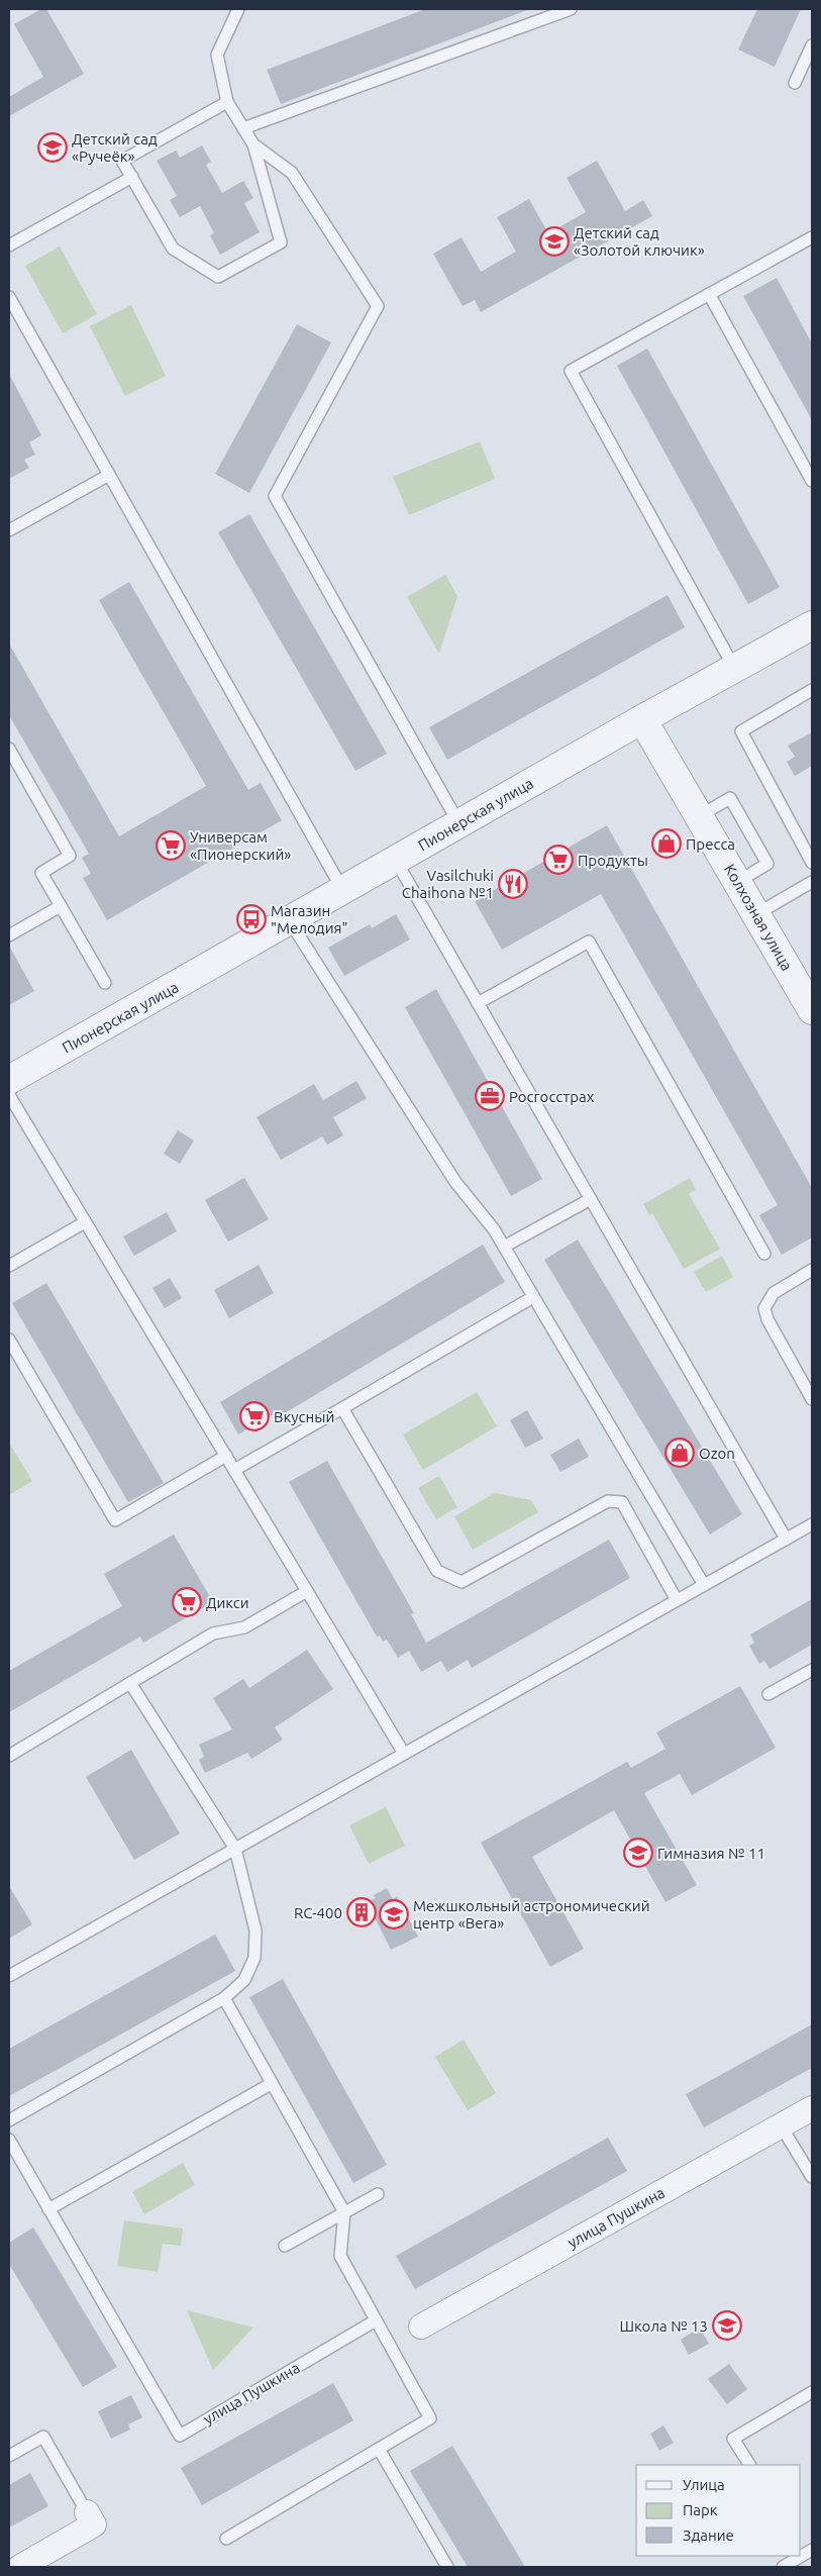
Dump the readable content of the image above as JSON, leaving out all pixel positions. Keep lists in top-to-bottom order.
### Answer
{
  "streets": {
    "street": ["Пионерская улица", "Колхозная улица", "улица Пушкина"]
  },
  "crossings": [
    ["Пионерская улица", "Колхозная улица"]
  ],
  "places": {
    "school or university": [
      "Детский сад «Ручеёк»",
      "Детский сад «Золотой ключик»",
      "Гимназия № 11",
      "Межшкольный астрономический центр «Вега»",
      "Школа № 13"
    ],
    "shop": ["Пресса", "Ozon"],
    "supermarket": [
      "Универсам «Пионерский»",
      "Продукты",
      "Вкусный",
      "Дикси"
    ],
    "restaurant": ["Vasilchuki Chaihona №1"],
    "bus stop": ["Магазин \"Мелодия\""],
    "office": ["Росгосстрах"],
    "building": ["RC-400"]
  },
  "legend": ["Улица", "Парк", "Здание"]
}
